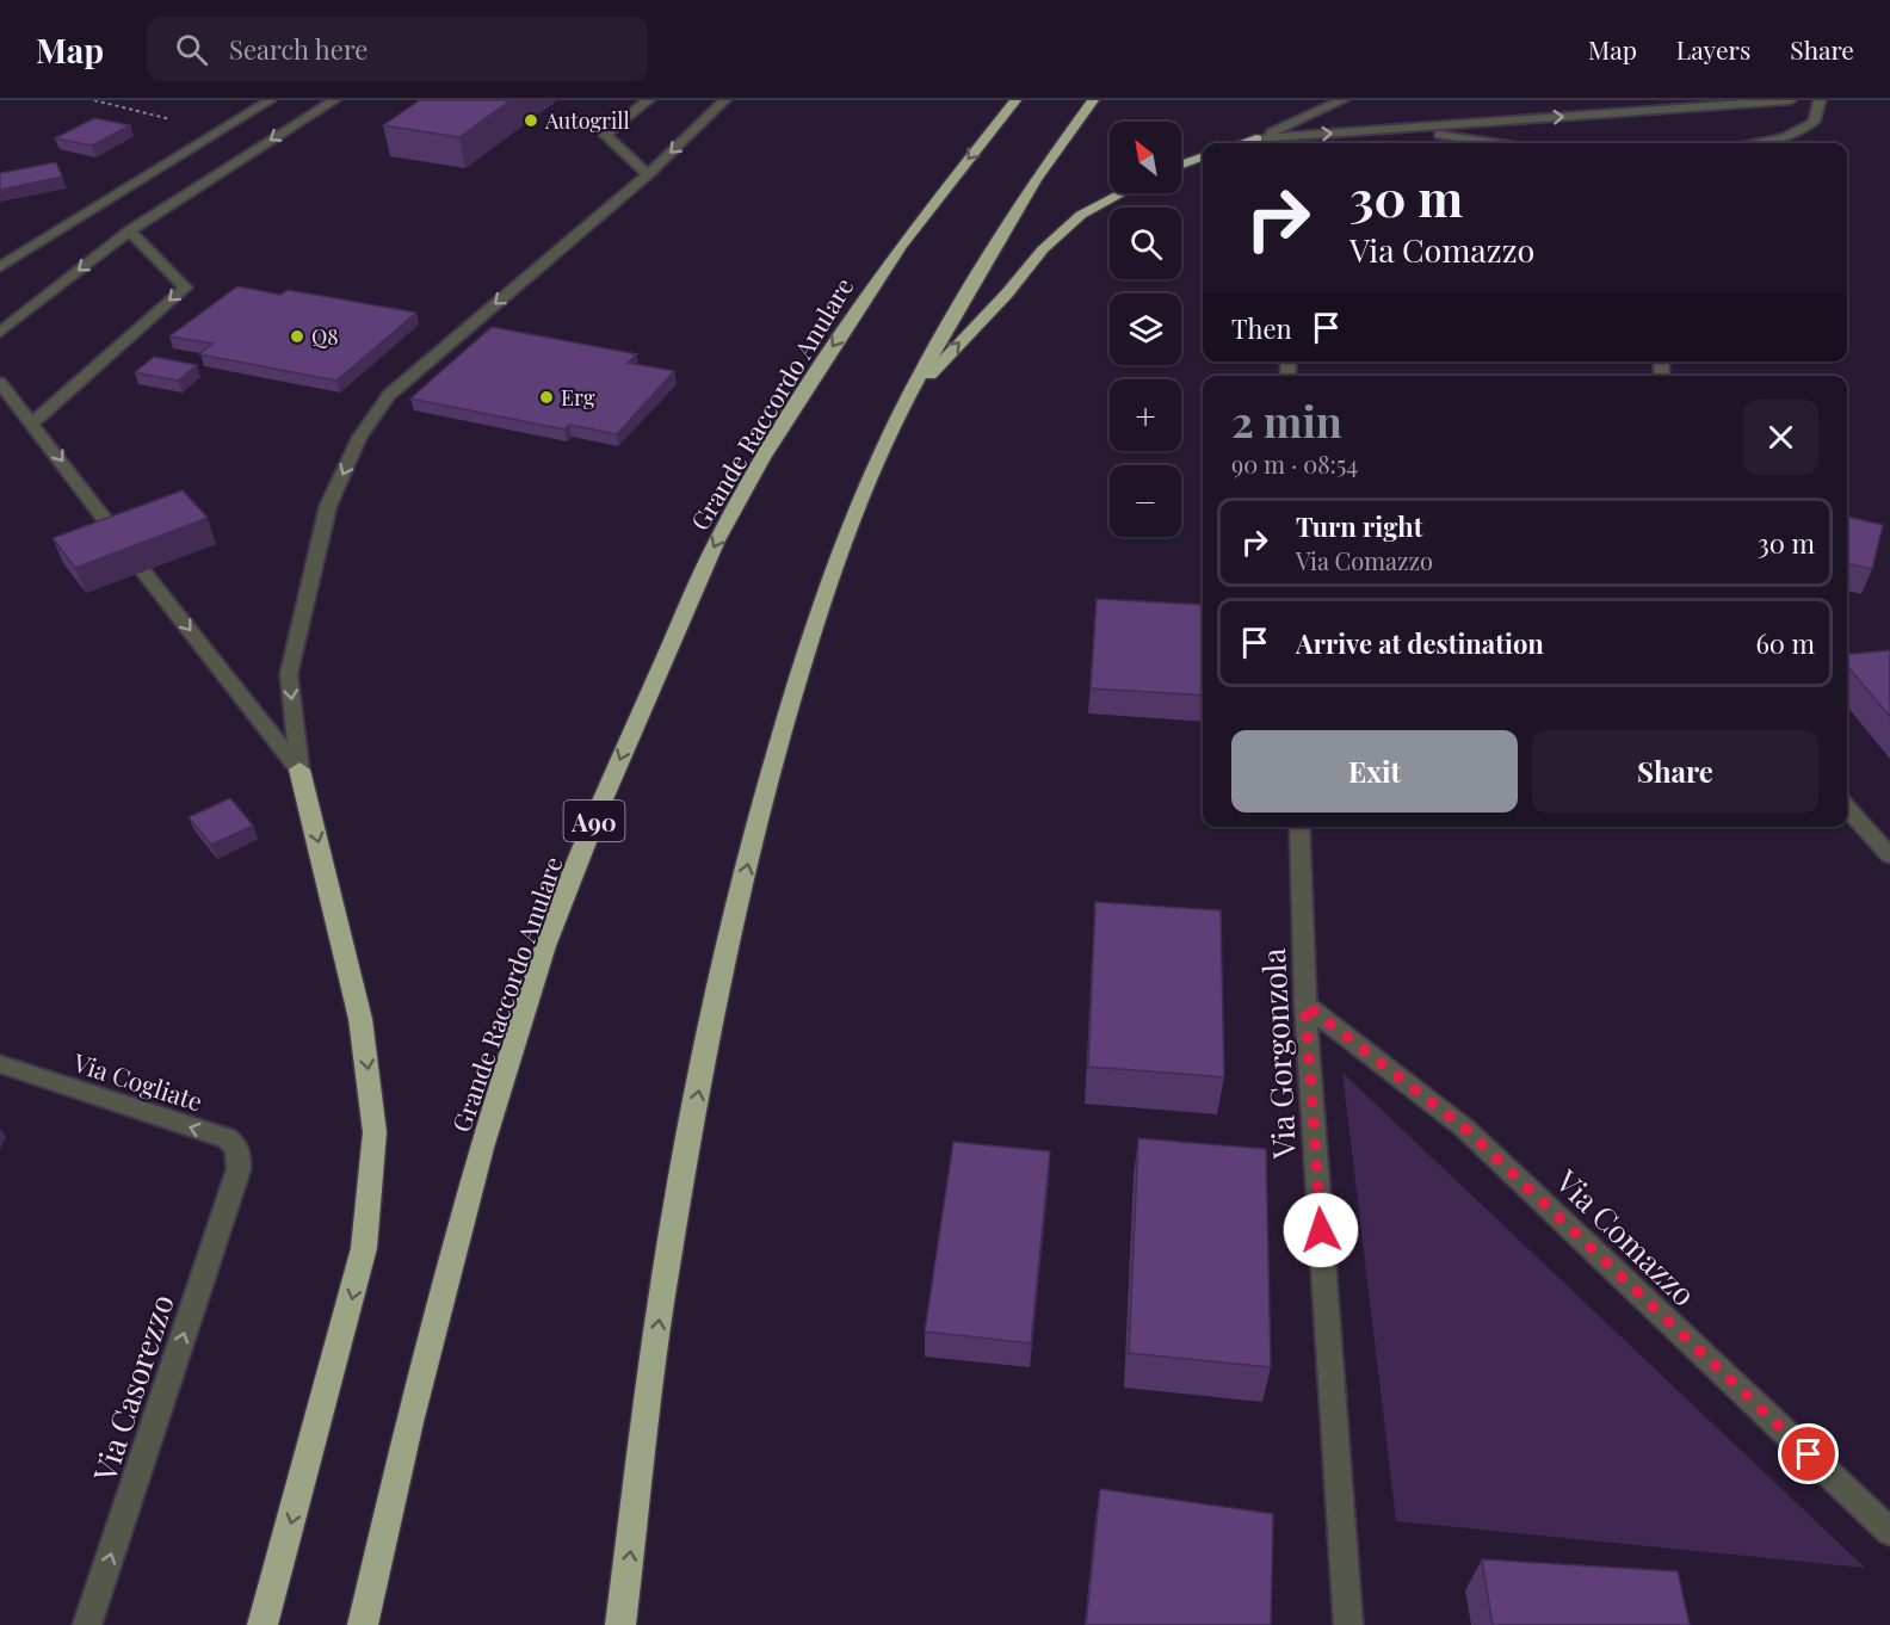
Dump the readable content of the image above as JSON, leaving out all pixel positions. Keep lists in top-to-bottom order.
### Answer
{
  "streets": {
    "highway": ["Grande Raccordo Anulare", "A90"],
    "street": [
      "Via Gorgonzola",
      "Via Cogliate",
      "Via Comazzo",
      "Via Casorezzo"
    ]
  },
  "crossings": [
    ["Via Gorgonzola", "Via Comazzo"],
    ["Via Cogliate", "Via Casorezzo"]
  ],
  "one_way": ["Via Cogliate", "Via Casorezzo"],
  "places": ["Autogrill", "Q8", "Erg"],
  "north": "top left",
  "page": {
    "header": "Map",
    "search": "Search here",
    "nav": ["Map", "Layers", "Share"],
    "map_buttons": ["+", "−"],
    "turn": ["30 m", "Via Comazzo"],
    "then": "Then",
    "heading": ["2 min", "90 m · 08:54"],
    "list": [
      {
        "name": "Turn right",
        "note": "Via Comazzo",
        "value": "30 m"
      },
      {
        "name": "Arrive at destination",
        "value": "60 m"
      }
    ],
    "buttons": ["Exit", "Share"]
  }
}
